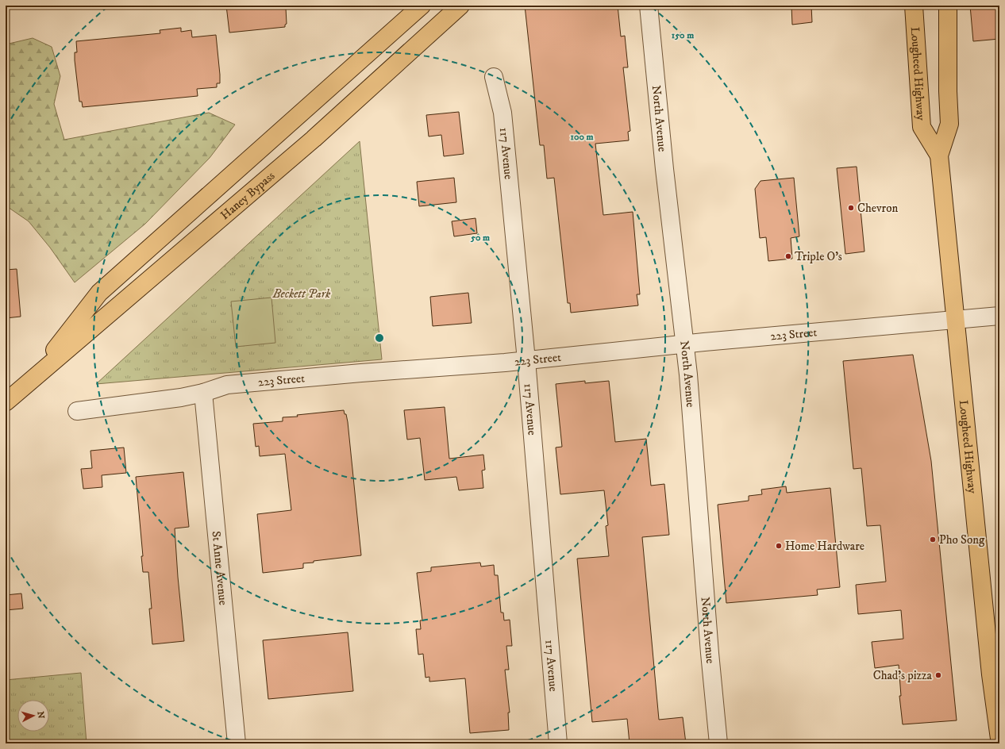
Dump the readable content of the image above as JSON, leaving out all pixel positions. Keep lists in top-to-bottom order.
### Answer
{
  "streets": {
    "main road": ["Lougheed Highway", "Haney Bypass"],
    "street": [
      "North Avenue",
      "117 Avenue",
      "223 Street",
      "St Anne Avenue"
    ]
  },
  "crossings": [
    ["Lougheed Highway", "223 Street"],
    ["North Avenue", "223 Street"],
    ["117 Avenue", "223 Street"],
    ["223 Street", "St Anne Avenue"]
  ],
  "parks": ["Beckett Park"],
  "places": [
    "Chevron",
    "Triple O's",
    "Pho Song",
    "Home Hardware",
    "Chad's pizza"
  ],
  "north": "right",
  "rings": ["150 m", "100 m", "50 m"]
}
